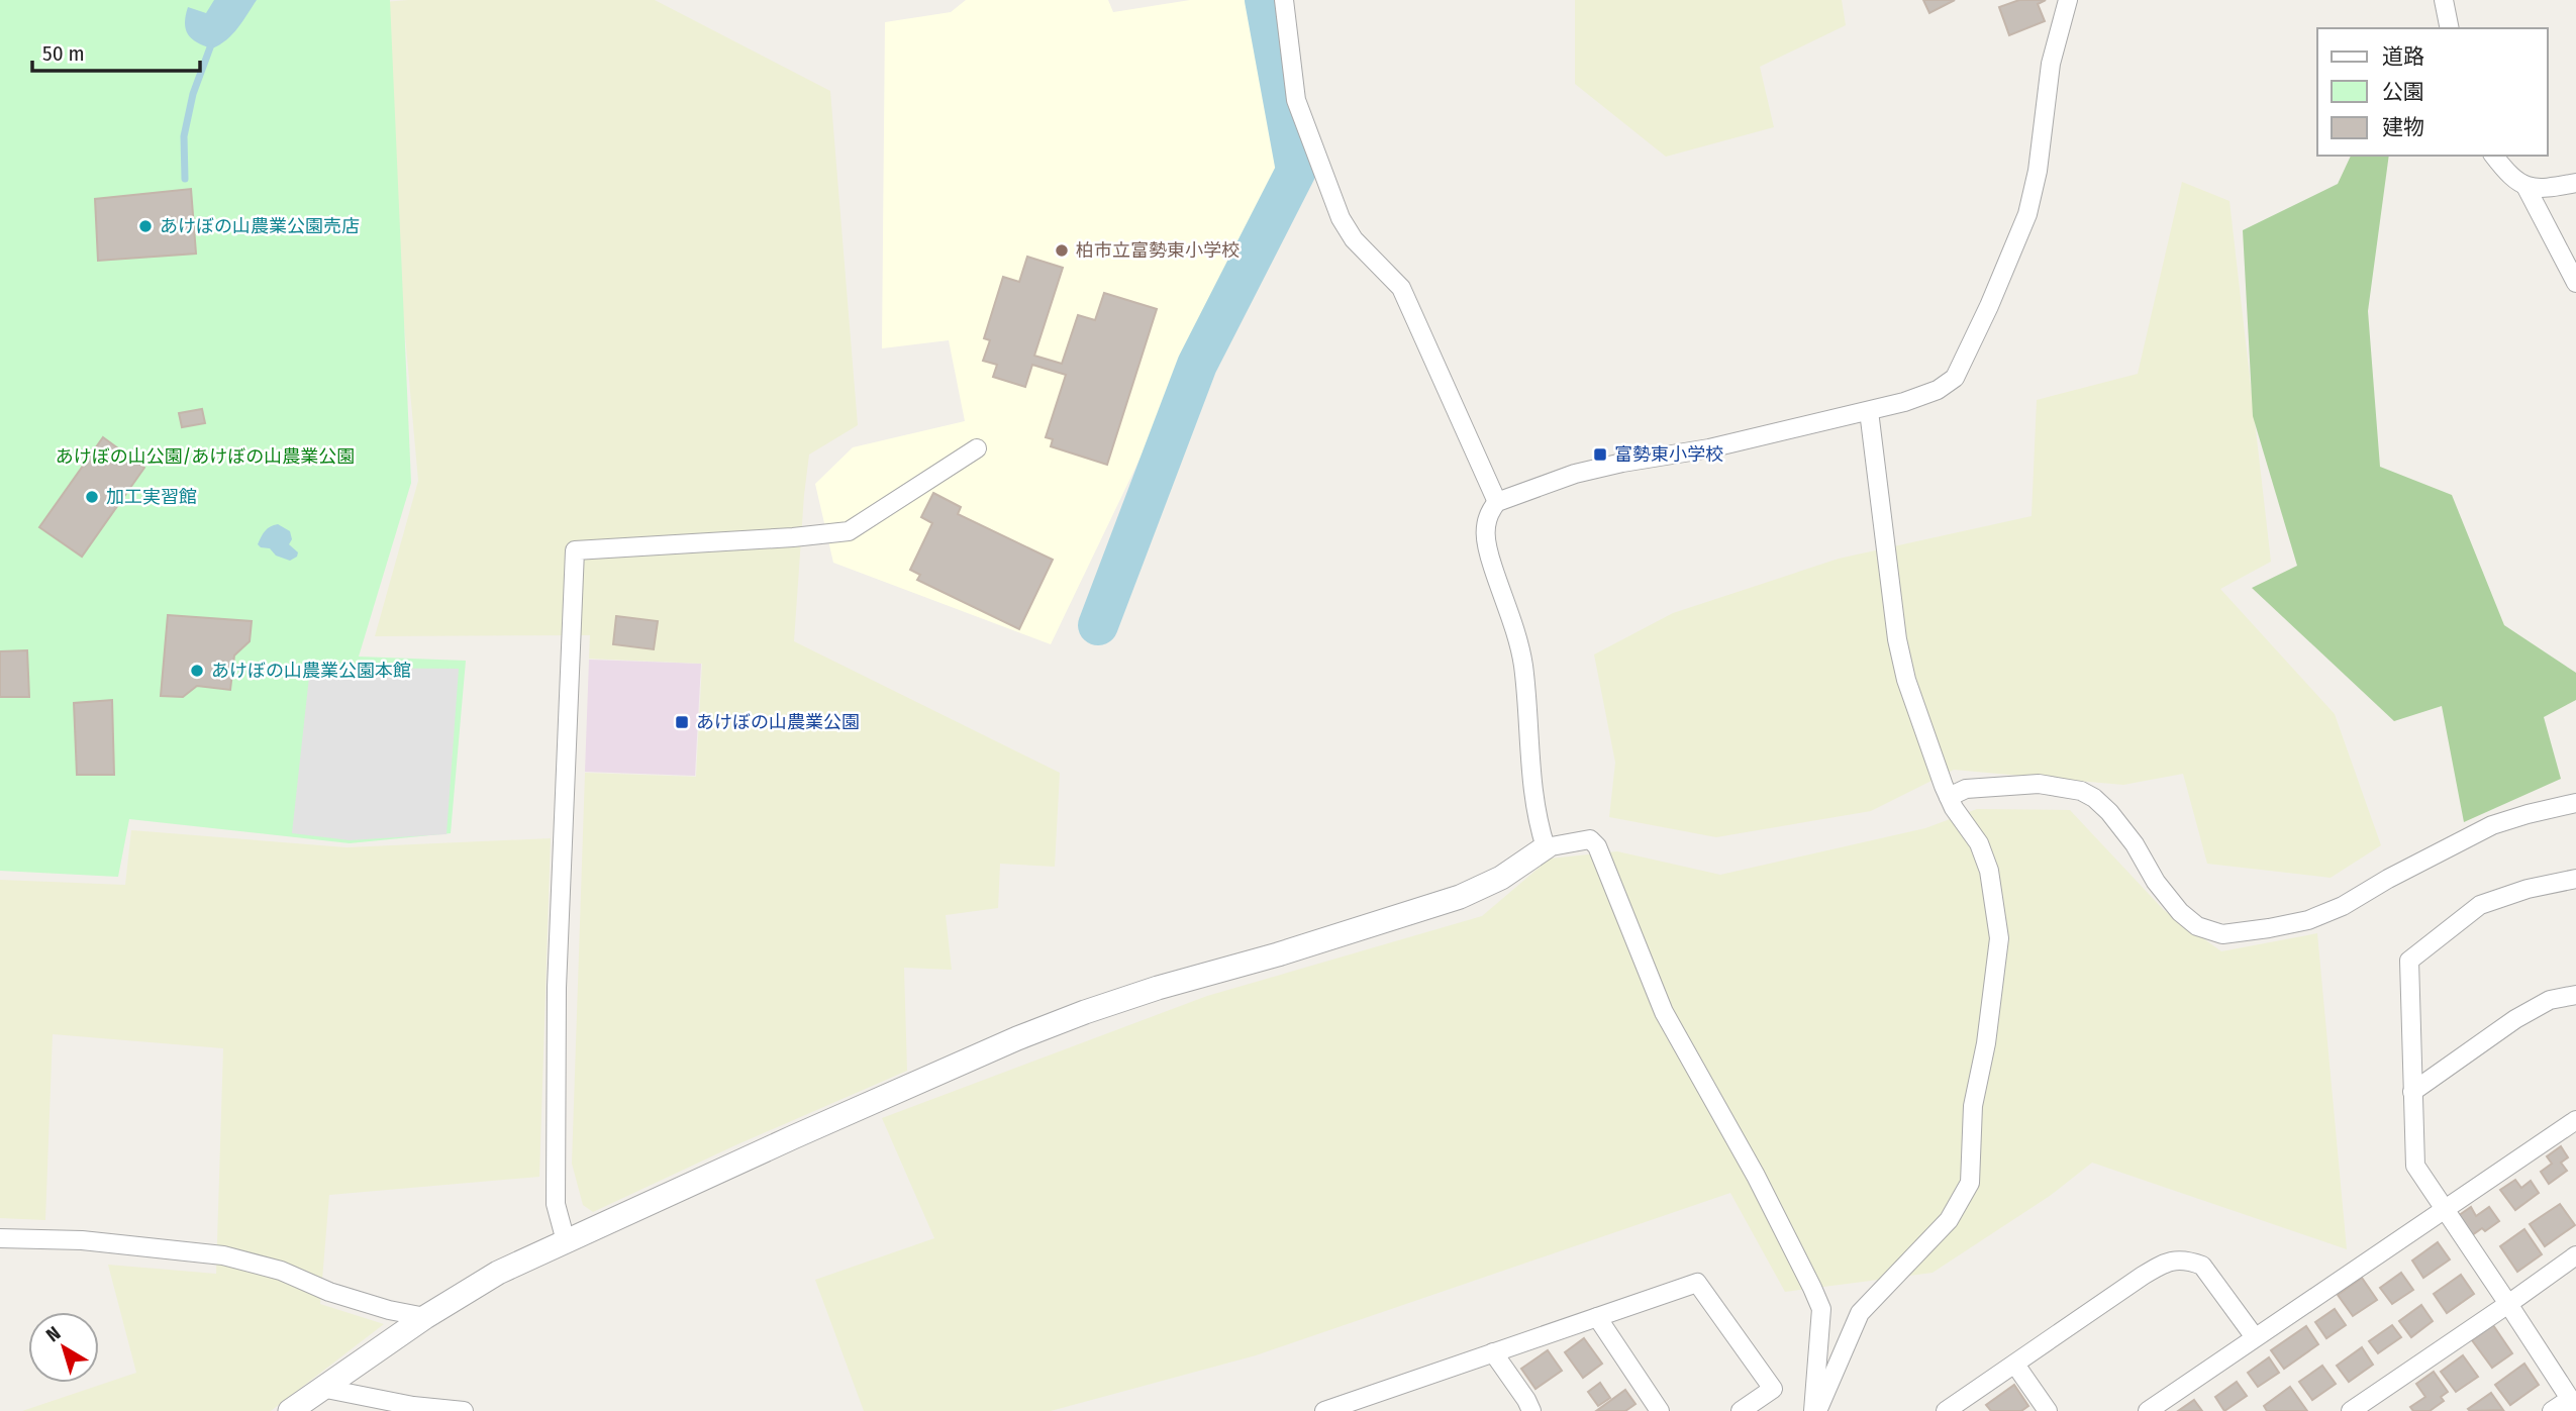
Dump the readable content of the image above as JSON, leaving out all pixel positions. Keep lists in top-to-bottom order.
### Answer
{
  "parks": ["あけぼの山公園/あけぼの山農業公園"],
  "places": {
    "other": [
      "あけぼの山農業公園売店",
      "柏市立富勢東小学校",
      "加工実習館",
      "あけぼの山農業公園本館"
    ],
    "transit": ["富勢東小学校", "あけぼの山農業公園"]
  },
  "legend": ["道路", "公園", "建物"],
  "scale_bar": "50 m",
  "north": "top left"
}
